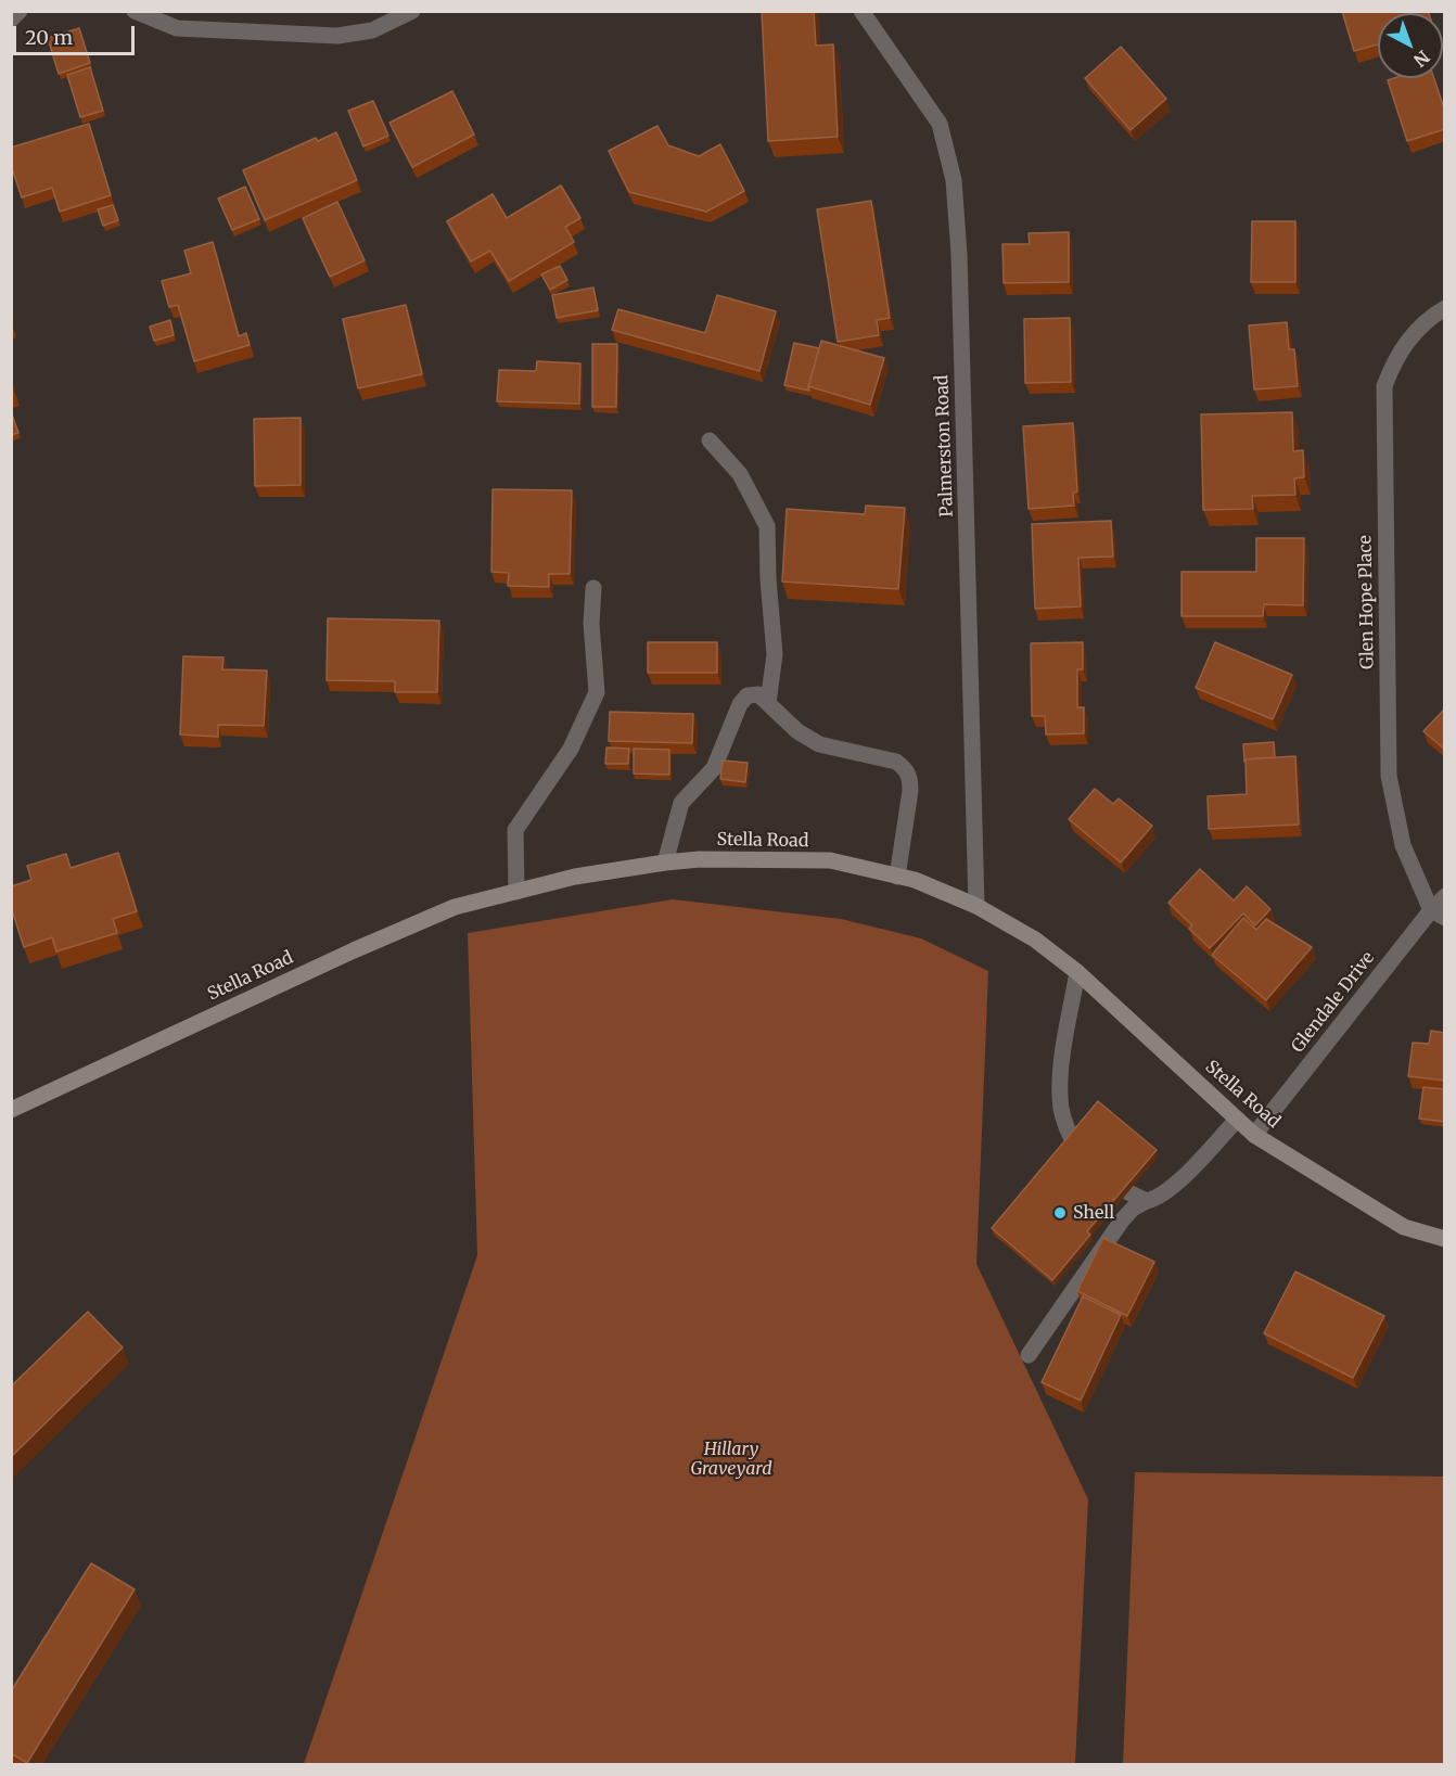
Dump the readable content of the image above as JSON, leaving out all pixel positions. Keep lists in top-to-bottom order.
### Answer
{
  "streets": {
    "main road": ["Stella Road"],
    "street": ["Palmerston Road", "Glen Hope Place", "Glendale Drive"]
  },
  "crossings": [
    ["Palmerston Road", "Stella Road"],
    ["Glen Hope Place", "Glendale Drive"],
    ["Stella Road", "Glendale Drive"]
  ],
  "parks": ["Hillary Graveyard"],
  "places": ["Shell"],
  "scale_bar": "20 m",
  "north": "bottom right"
}
